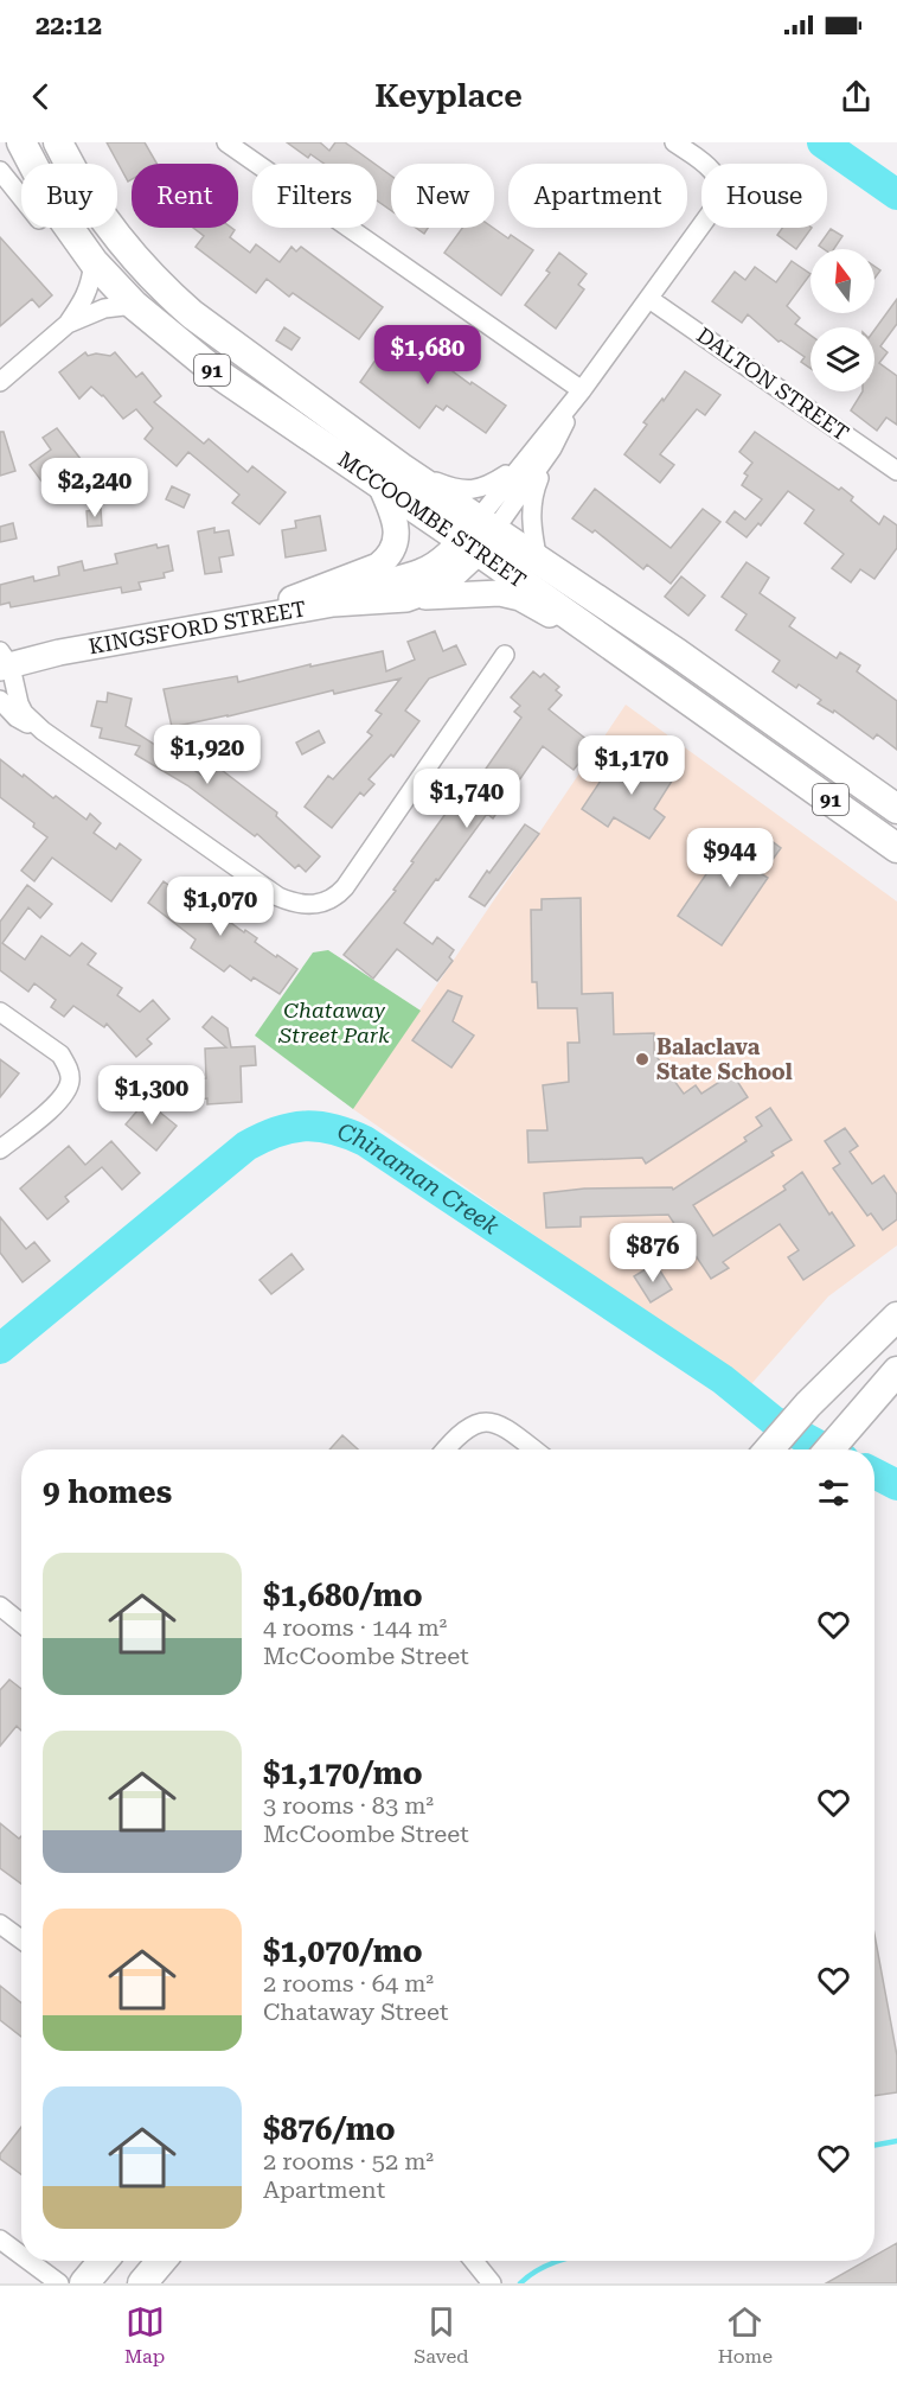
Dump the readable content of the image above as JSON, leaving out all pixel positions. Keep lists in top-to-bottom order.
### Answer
{
  "streets": {
    "main road": ["91", "MCCOOMBE STREET"],
    "street": ["DALTON STREET", "KINGSFORD STREET"]
  },
  "crossings": [
    ["MCCOOMBE STREET", "KINGSFORD STREET"]
  ],
  "water": ["Chinaman Creek"],
  "parks": ["Chataway Street Park"],
  "places": ["Balaclava State School"],
  "north": "top",
  "page": {
    "status": "22:12",
    "header": "Keyplace",
    "chip": [
      "Buy",
      "Rent",
      "Filters",
      "New",
      "Apartment",
      "House"
    ],
    "price": [
      "$1,680",
      "$2,240",
      "$1,920",
      "$1,170",
      "$1,740",
      "$944",
      "$1,070",
      "$1,300",
      "$876"
    ],
    "heading": "9 homes",
    "list": [
      {
        "name": "$1,680/mo",
        "note": "4 rooms · 144 m² · McCoombe Street"
      },
      {
        "name": "$1,170/mo",
        "note": "3 rooms · 83 m² · McCoombe Street"
      },
      {
        "name": "$1,070/mo",
        "note": "2 rooms · 64 m² · Chataway Street"
      },
      {
        "name": "$876/mo",
        "note": "2 rooms · 52 m² · Apartment"
      }
    ],
    "tabs": ["Map", "Saved", "Home"]
  }
}
